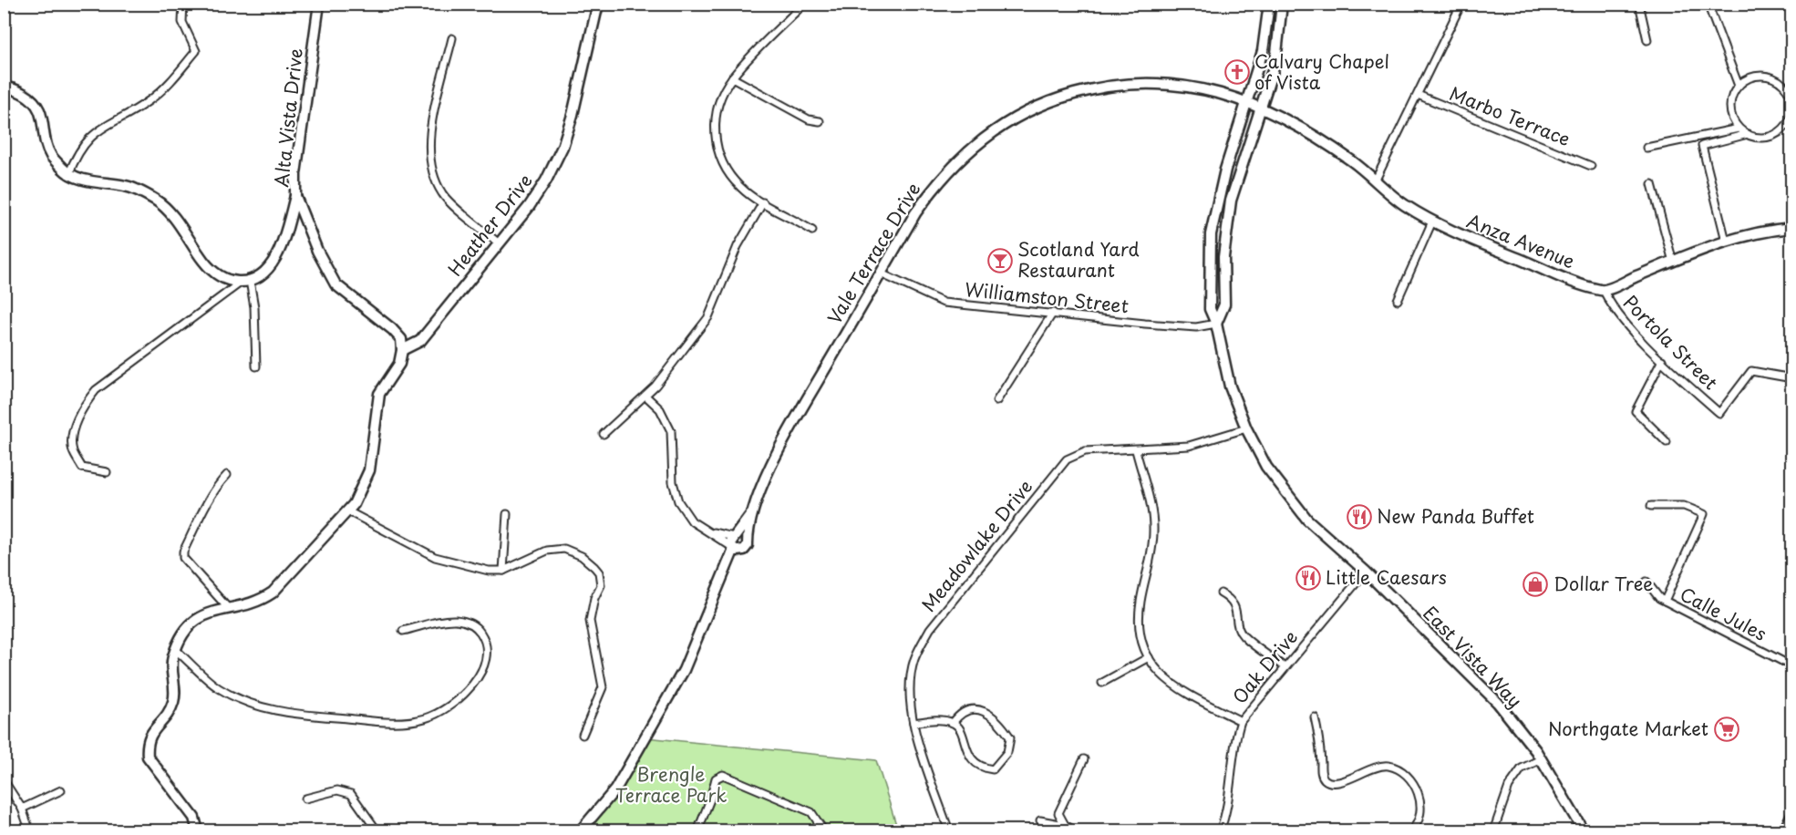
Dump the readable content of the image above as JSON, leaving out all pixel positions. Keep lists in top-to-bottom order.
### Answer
{
  "streets": {
    "street": [
      "Marbo Terrace",
      "Alta Vista Drive",
      "Heather Drive",
      "Anza Avenue",
      "Vale Terrace Drive",
      "Williamston Street",
      "Portola Street",
      "Meadowlake Drive",
      "Calle Jules",
      "East Vista Way",
      "Oak Drive"
    ]
  },
  "crossings": [
    ["Alta Vista Drive", "Heather Drive"],
    ["Anza Avenue", "Vale Terrace Drive"],
    ["Anza Avenue", "Portola Street"],
    ["Anza Avenue", "East Vista Way"],
    ["Vale Terrace Drive", "Williamston Street"],
    ["Vale Terrace Drive", "East Vista Way"],
    ["Williamston Street", "East Vista Way"],
    ["Meadowlake Drive", "East Vista Way"],
    ["East Vista Way", "Oak Drive"]
  ],
  "parks": ["Brengle Terrace Park"],
  "places": {
    "church": ["Calvary Chapel of Vista"],
    "bar": ["Scotland Yard Restaurant"],
    "restaurant": ["New Panda Buffet", "Little Caesars"],
    "shop": ["Dollar Tree"],
    "supermarket": ["Northgate Market"]
  }
}
